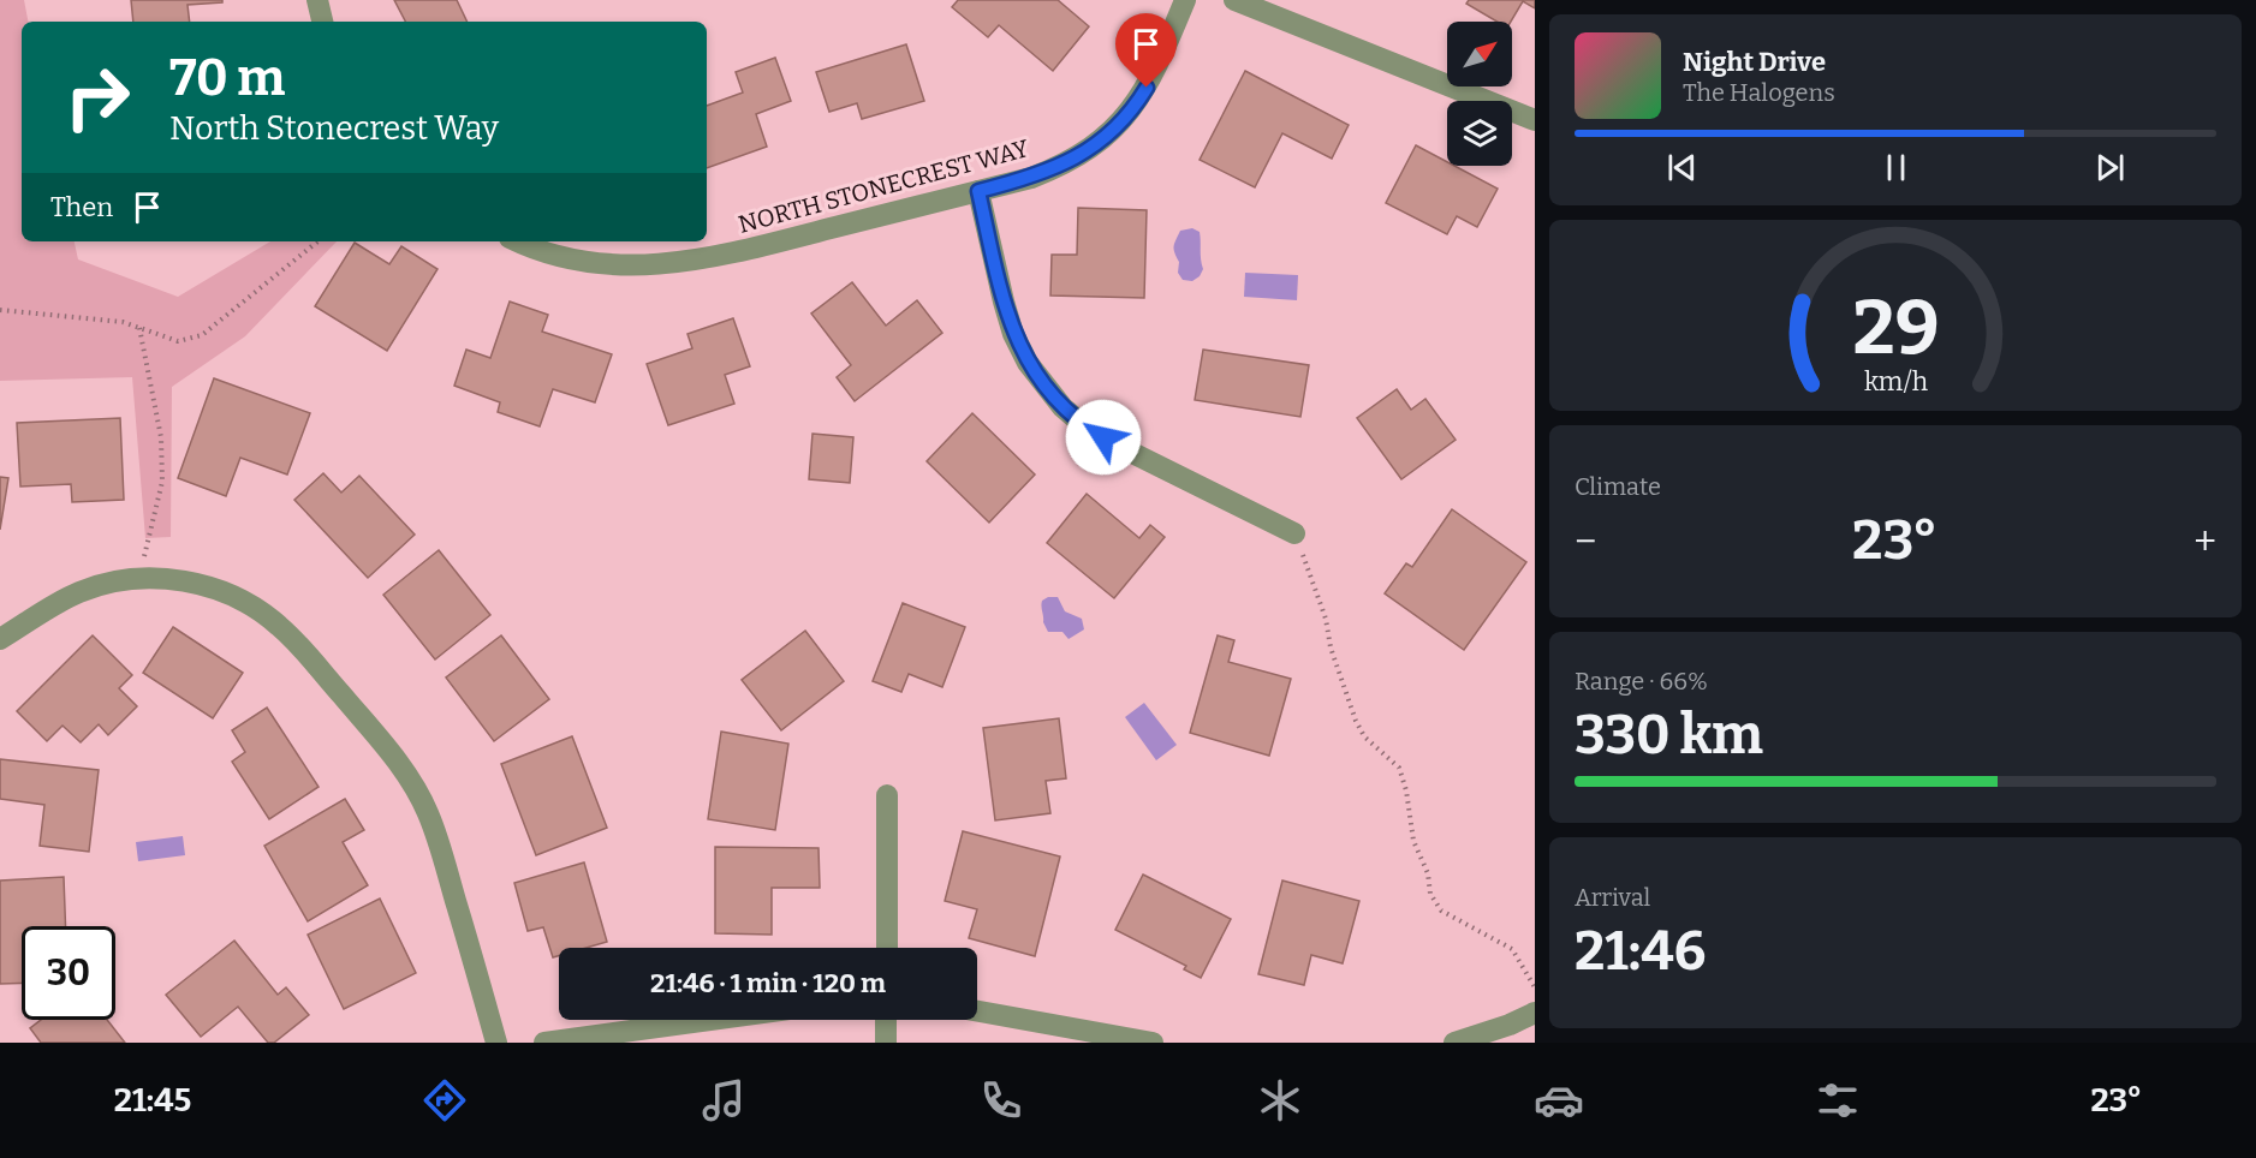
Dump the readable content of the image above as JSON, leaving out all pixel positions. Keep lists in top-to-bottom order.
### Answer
{
  "streets": {
    "street": ["NORTH STONECREST WAY"]
  },
  "north": "top right",
  "page": {
    "turn": ["70 m", "North Stonecrest Way"],
    "song": ["Night Drive", "The Halogens"],
    "then": "Then",
    "tile": [
      "Climate",
      ["Range · 66%", "330 km"],
      ["Arrival", "21:46"]
    ],
    "heat": ["−", "23°", "+"],
    "limit": "30",
    "trip": "21:46 · 1 min · 120 m",
    "tabs": ["21:45", "23°"],
    "gauge": ["29", "km/h"]
  }
}
